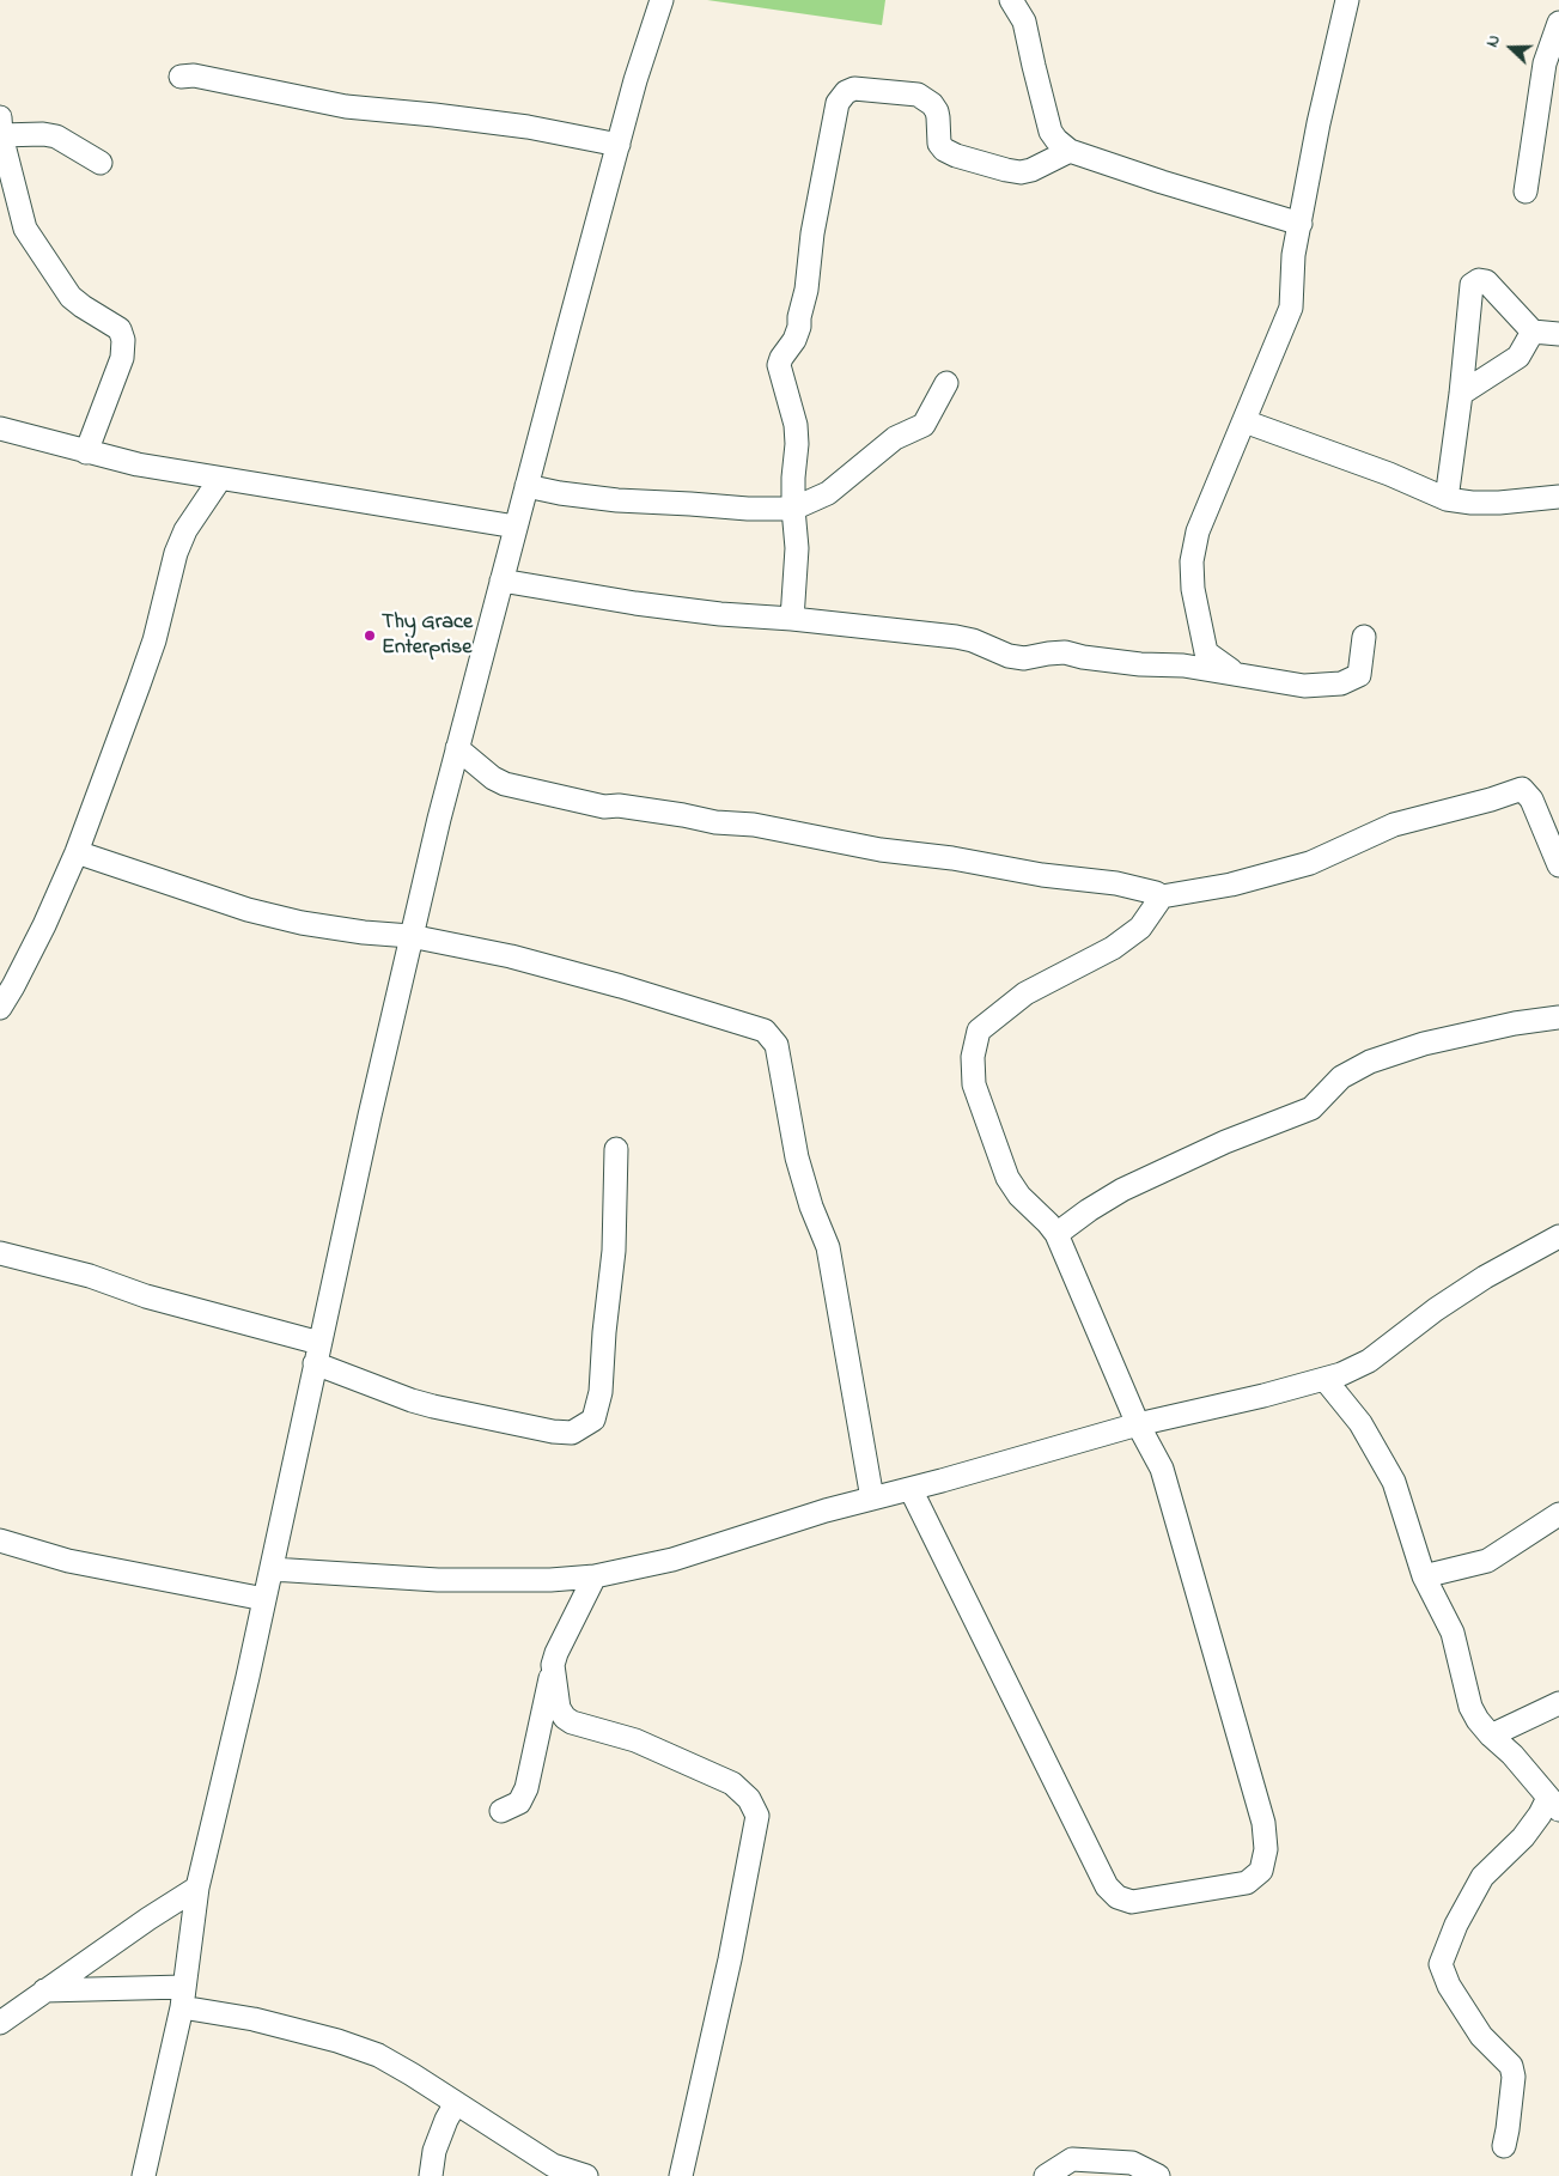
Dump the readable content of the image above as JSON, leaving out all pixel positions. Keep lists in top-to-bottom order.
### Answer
{
  "places": ["Thy Grace Enterprise"],
  "north": "left"
}
